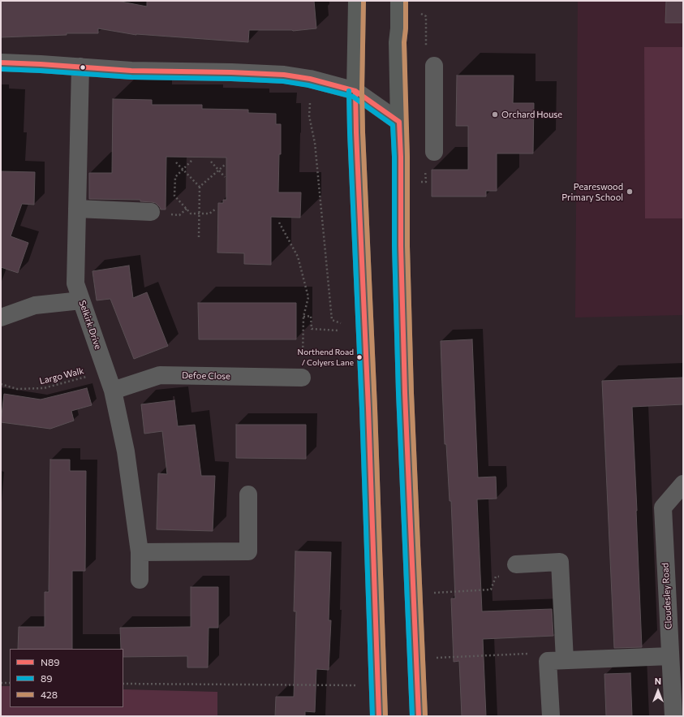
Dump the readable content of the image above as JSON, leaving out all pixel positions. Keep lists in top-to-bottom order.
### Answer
{
  "streets": {
    "street": ["Selkirk Drive", "Defoe Close", "Cloudesley Road"],
    "path": ["Largo Walk"]
  },
  "crossings": [
    ["Selkirk Drive", "Largo Walk"],
    ["Selkirk Drive", "Defoe Close"]
  ],
  "places": ["Orchard House", "Peareswood Primary School", "Northend Road / Colyers Lane"],
  "lines": ["transit line 428", "transit line N89", "transit line 89"],
  "legend": ["N89", "89", "428"],
  "north": "top"
}
